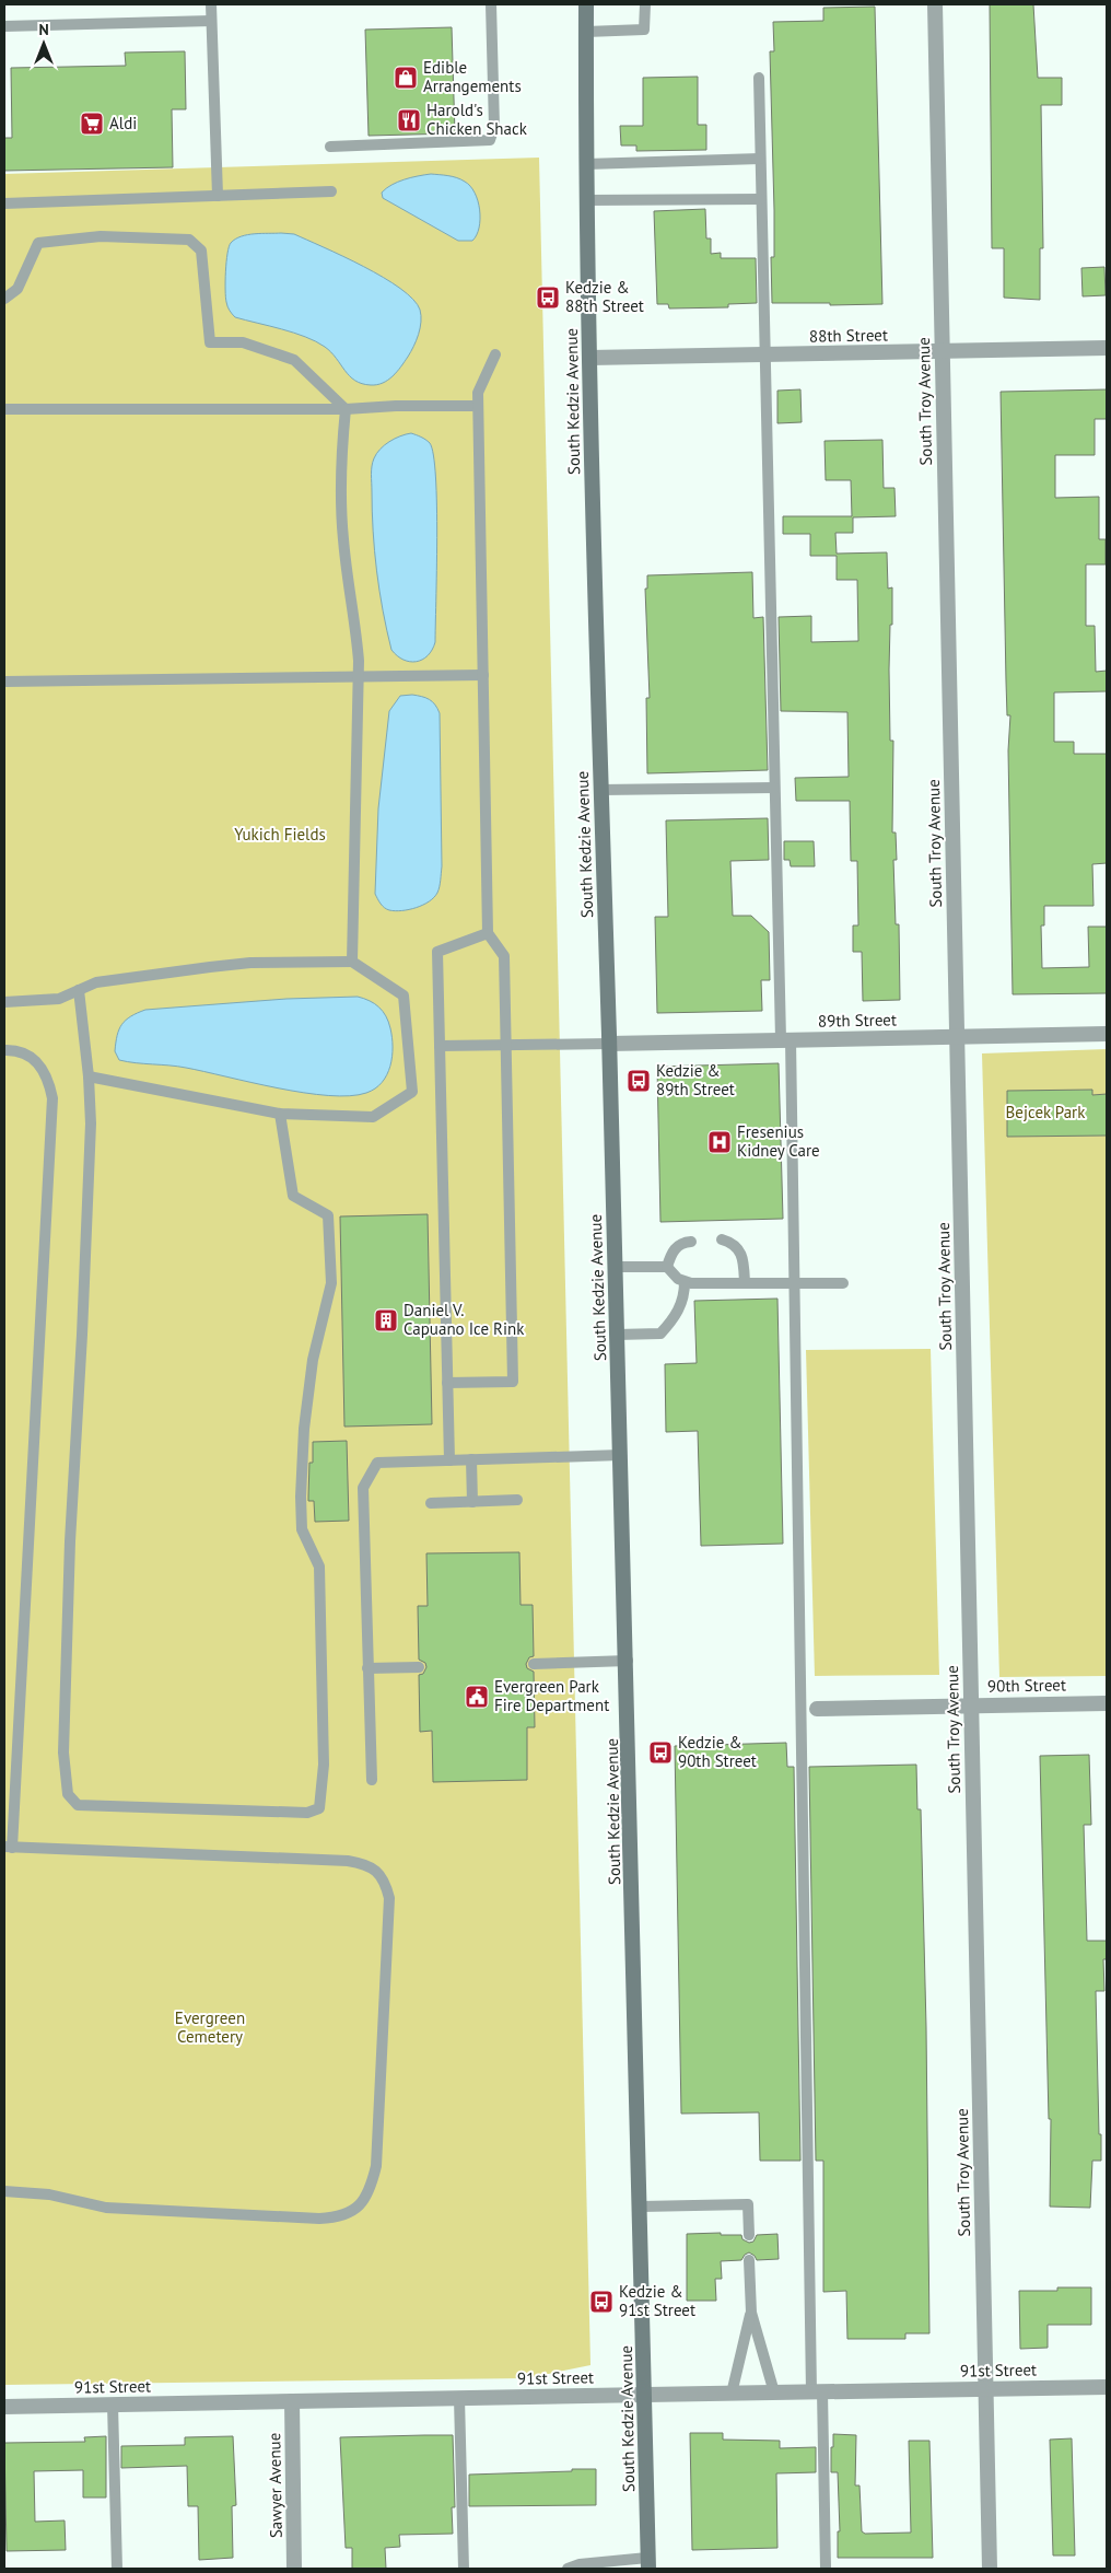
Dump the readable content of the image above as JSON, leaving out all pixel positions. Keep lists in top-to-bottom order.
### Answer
{
  "streets": {
    "main road": ["South Kedzie Avenue"],
    "street": [
      "88th Street",
      "South Troy Avenue",
      "89th Street",
      "90th Street",
      "91st Street",
      "Sawyer Avenue"
    ]
  },
  "crossings": [
    ["88th Street", "South Kedzie Avenue"],
    ["88th Street", "South Troy Avenue"],
    ["South Kedzie Avenue", "89th Street"],
    ["South Kedzie Avenue", "91st Street"],
    ["South Troy Avenue", "89th Street"],
    ["South Troy Avenue", "90th Street"],
    ["South Troy Avenue", "91st Street"],
    ["91st Street", "Sawyer Avenue"]
  ],
  "parks": ["Yukich Fields", "Bejcek Park", "Evergreen Cemetery"],
  "places": {
    "shop": ["Edible Arrangements"],
    "restaurant": ["Harold's Chicken Shack"],
    "supermarket": ["Aldi"],
    "bus stop": [
      "Kedzie & 88th Street",
      "Kedzie & 89th Street",
      "Kedzie & 90th Street",
      "Kedzie & 91st Street"
    ],
    "hospital": ["Fresenius Kidney Care"],
    "building": ["Daniel V. Capuano Ice Rink"],
    "public building": ["Evergreen Park Fire Department"]
  },
  "north": "top"
}
